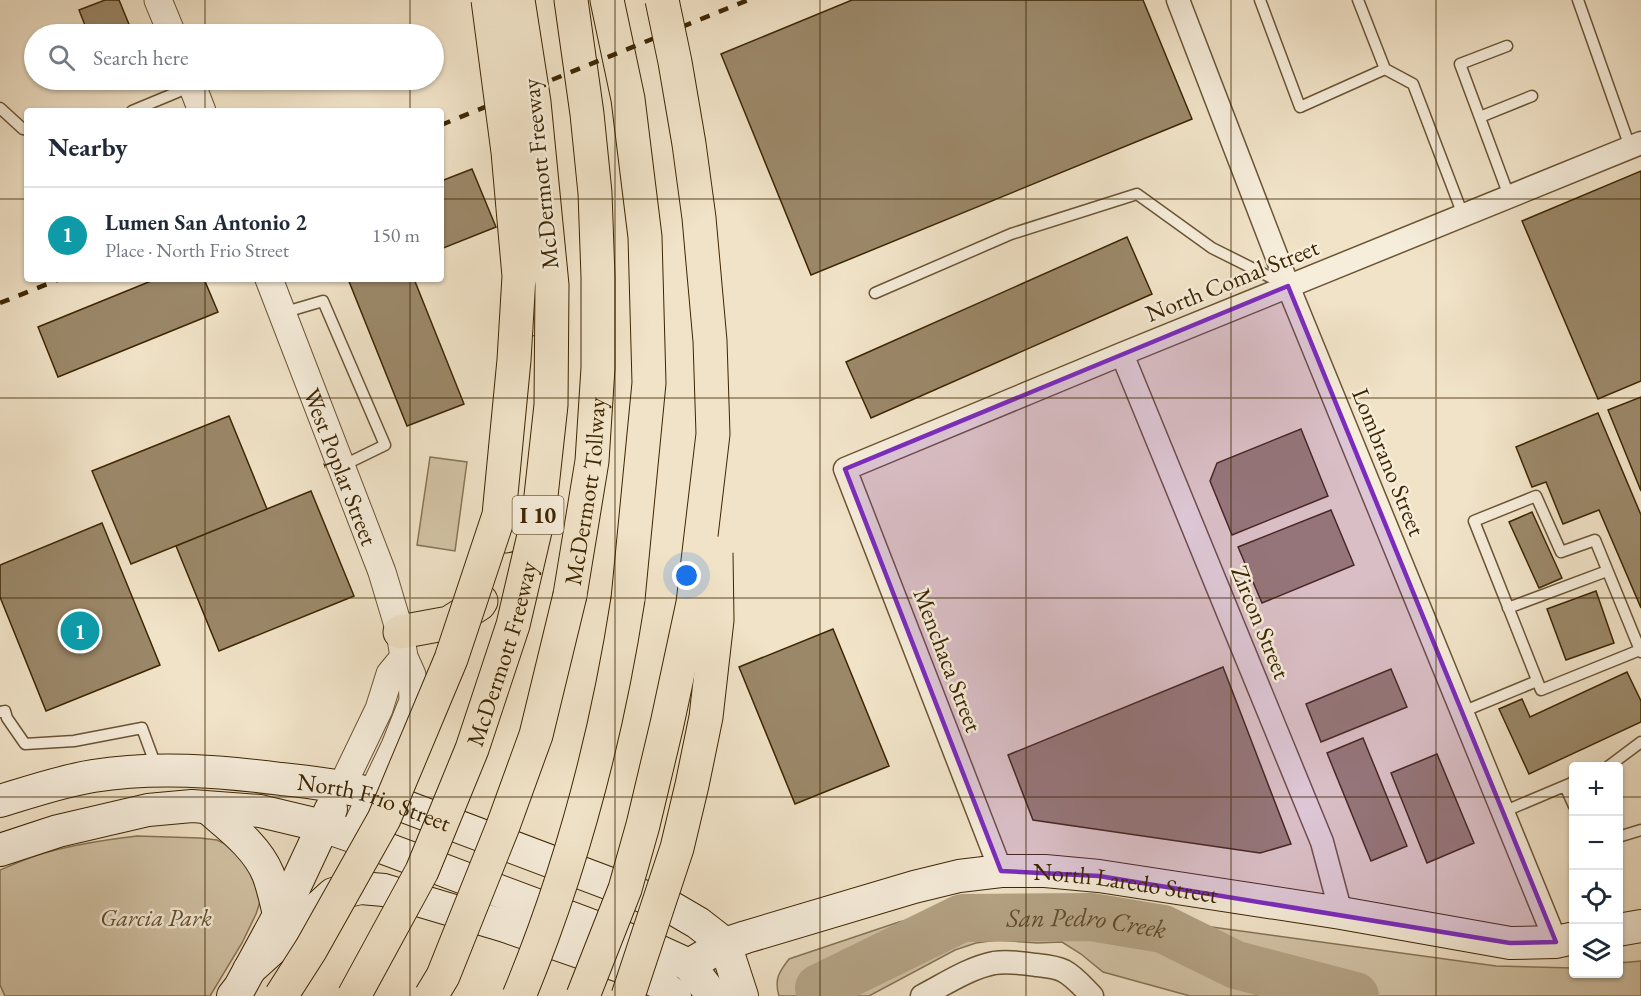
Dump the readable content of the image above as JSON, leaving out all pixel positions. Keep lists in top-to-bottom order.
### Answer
{
  "streets": {
    "highway": ["McDermott Freeway", "McDermott Tollway", "I 10"],
    "main road": ["North Frio Street", "North Laredo Street"],
    "street": [
      "North Comal Street",
      "Lombrano Street",
      "West Poplar Street",
      "Zircon Street",
      "Menchaca Street"
    ]
  },
  "crossings": [
    ["North Comal Street", "Lombrano Street"],
    ["North Comal Street", "Zircon Street"],
    ["North Comal Street", "Menchaca Street"],
    ["Lombrano Street", "North Laredo Street"],
    ["West Poplar Street", "North Frio Street"],
    ["Zircon Street", "North Laredo Street"],
    ["Menchaca Street", "North Laredo Street"],
    ["North Frio Street", "North Laredo Street"]
  ],
  "water": ["San Pedro Creek"],
  "parks": ["Garcia Park"],
  "page": {
    "search": "Search here",
    "heading": "Nearby",
    "list": [
      {
        "mark": "1",
        "name": "Lumen San Antonio 2",
        "note": "Place · North Frio Street",
        "value": "150 m"
      }
    ],
    "pins": "1",
    "map_buttons": ["+", "−"]
  }
}
